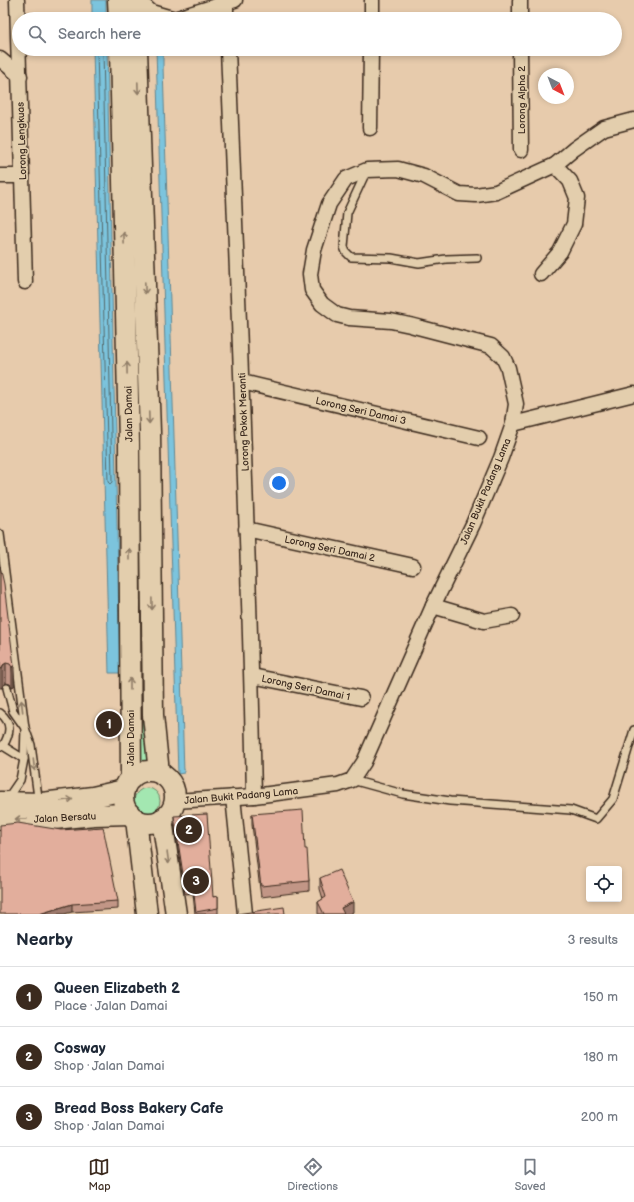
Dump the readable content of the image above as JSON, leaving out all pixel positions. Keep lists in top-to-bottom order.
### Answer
{
  "streets": {
    "main road": ["Jalan Damai", "Jalan Bersatu"],
    "street": [
      "Lorong Alpha 2",
      "Lorong Lengkuas",
      "Lorong Seri Damai 3",
      "Lorong Pokok Meranti",
      "Jalan Bukit Padang Lama",
      "Lorong Seri Damai 2",
      "Lorong Seri Damai 1"
    ]
  },
  "crossings": [
    ["Lorong Seri Damai 3", "Lorong Pokok Meranti"],
    ["Jalan Damai", "Jalan Bukit Padang Lama"],
    ["Jalan Damai", "Jalan Bersatu"],
    ["Lorong Pokok Meranti", "Jalan Bukit Padang Lama"],
    ["Lorong Pokok Meranti", "Lorong Seri Damai 2"],
    ["Lorong Pokok Meranti", "Lorong Seri Damai 1"],
    ["Jalan Bukit Padang Lama", "Jalan Bersatu"]
  ],
  "north": "bottom right",
  "page": {
    "search": "Search here",
    "pins": ["1", "2", "3"],
    "heading": ["Nearby", "3 results"],
    "list": [
      {
        "mark": "1",
        "name": "Queen Elizabeth 2",
        "note": "Place · Jalan Damai",
        "value": "150 m"
      },
      {
        "mark": "2",
        "name": "Cosway",
        "note": "Shop · Jalan Damai",
        "value": "180 m"
      },
      {
        "mark": "3",
        "name": "Bread Boss Bakery Cafe",
        "note": "Shop · Jalan Damai",
        "value": "200 m"
      }
    ],
    "nav": ["Map", "Directions", "Saved"]
  }
}
